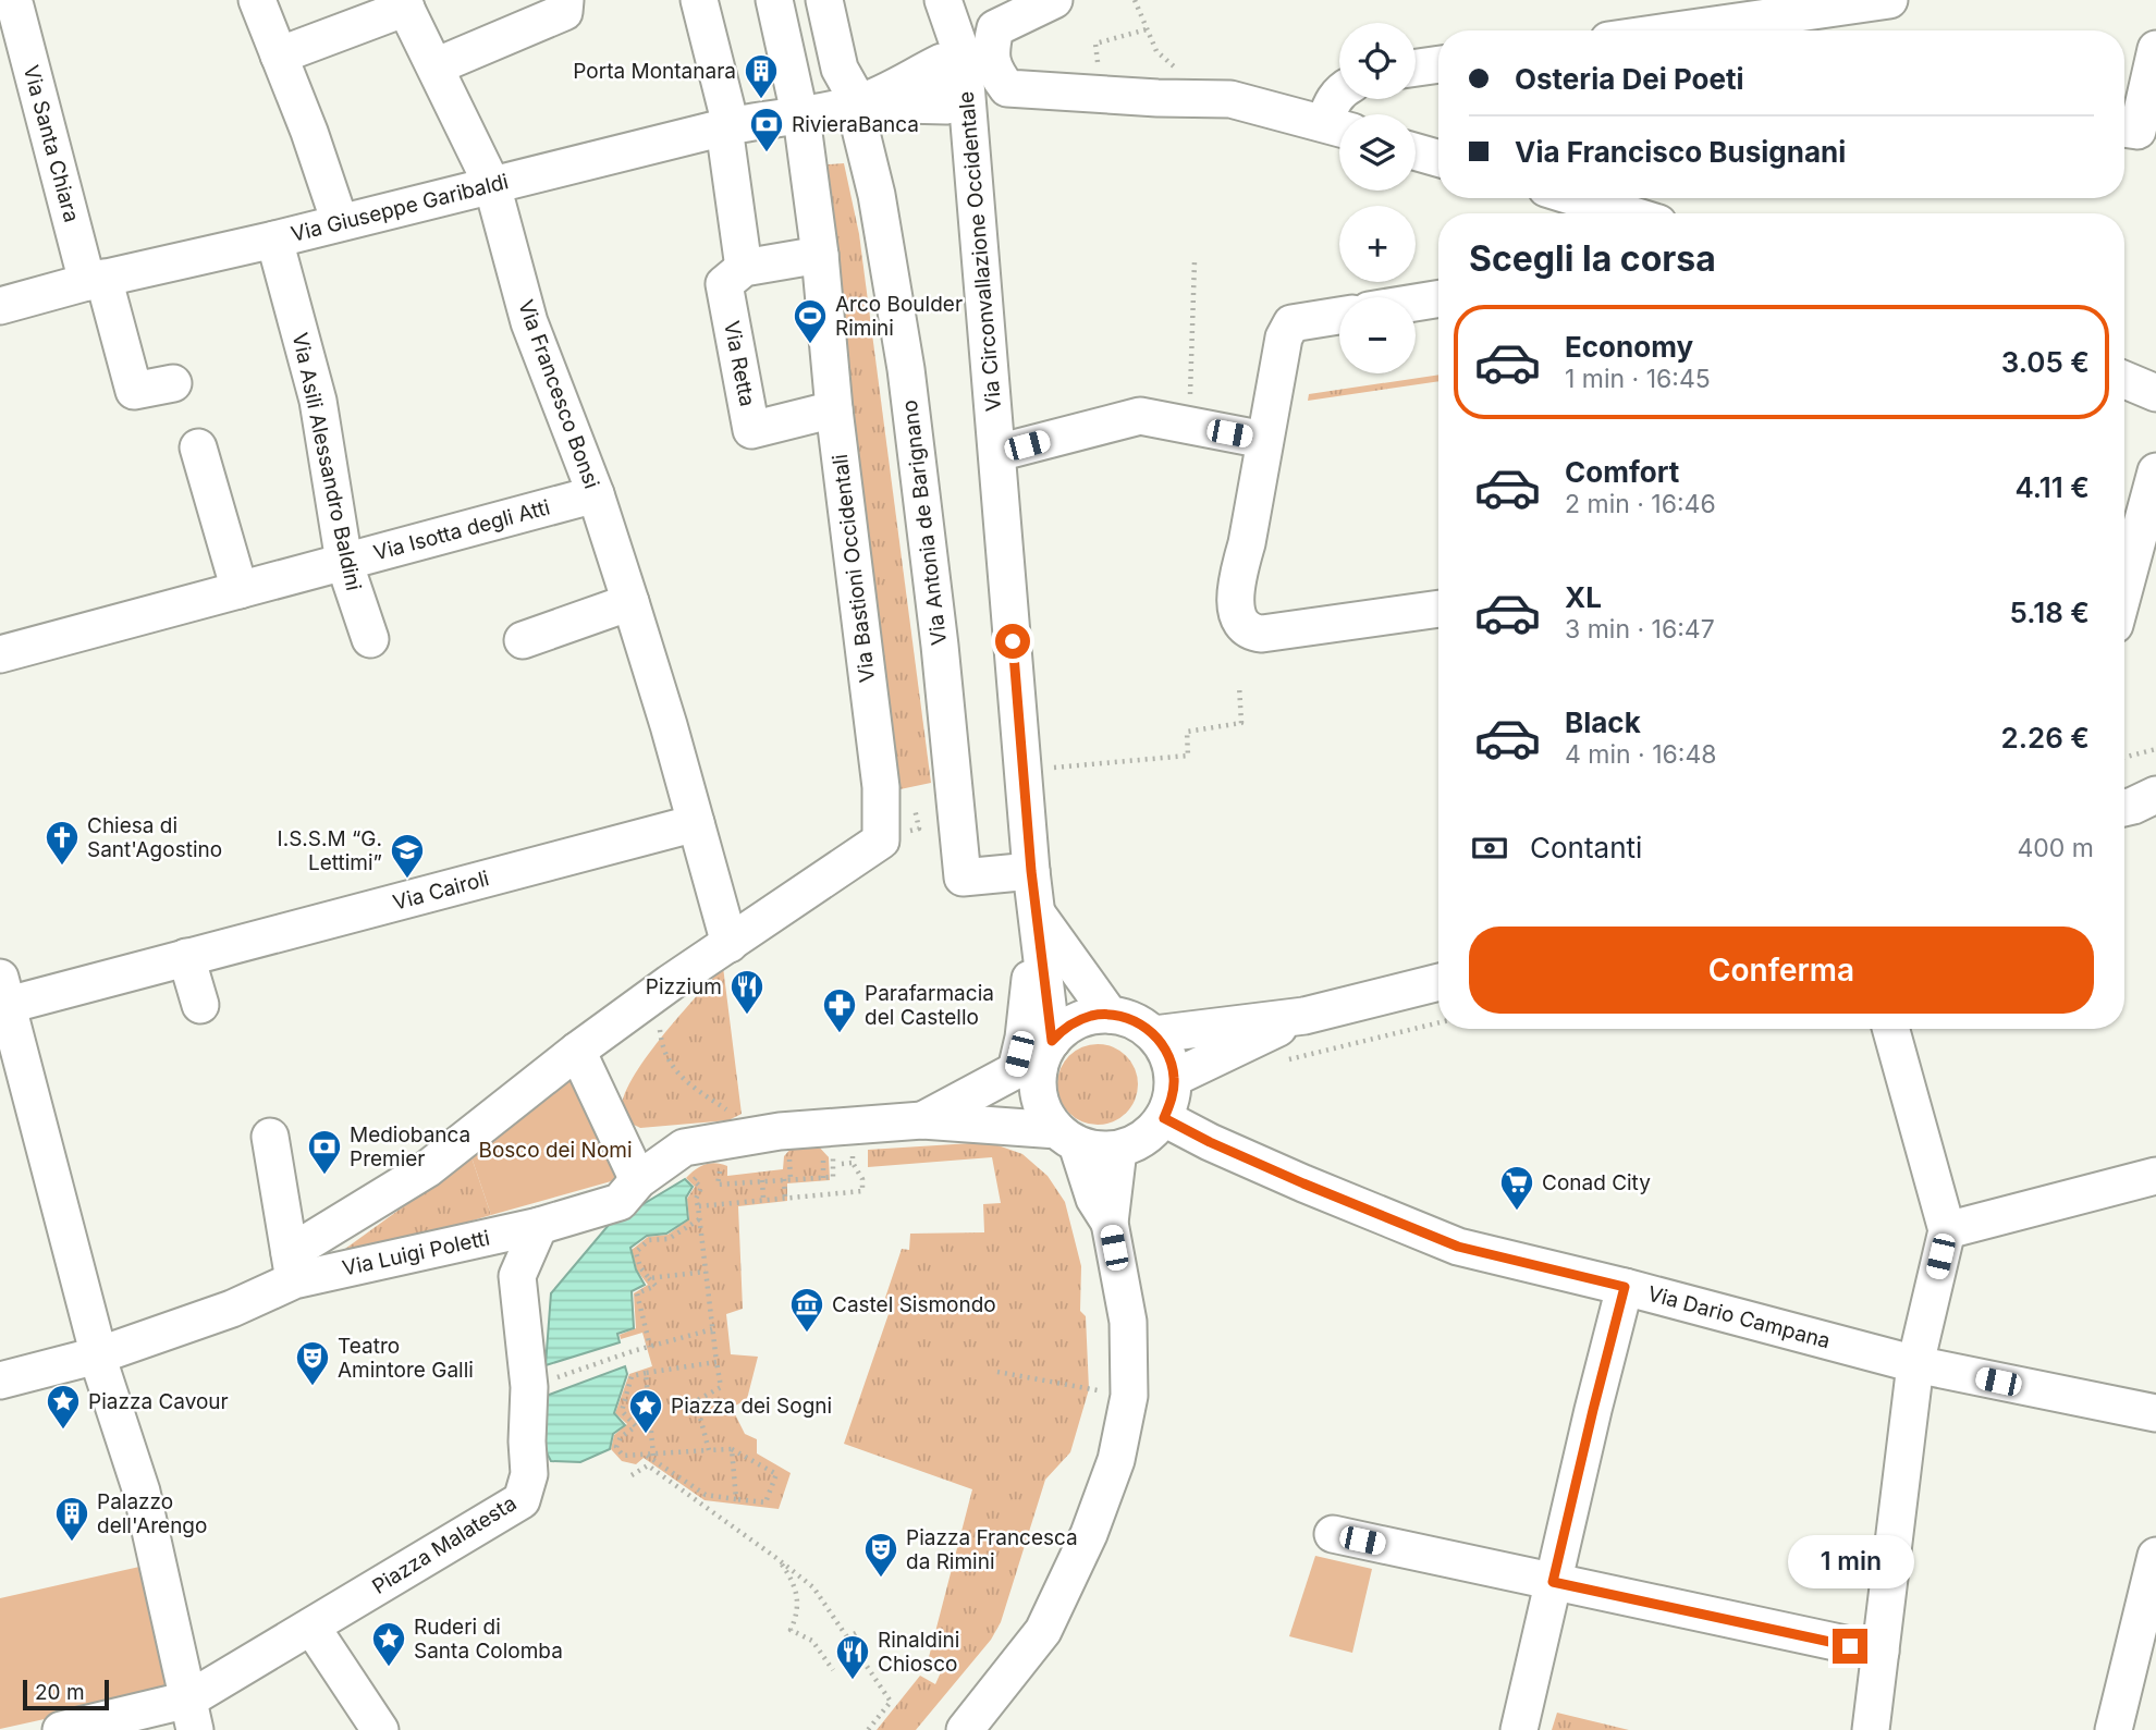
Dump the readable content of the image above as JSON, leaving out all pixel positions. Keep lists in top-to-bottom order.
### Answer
{
  "streets": {
    "street": [
      "Via Santa Chiara",
      "Via Giuseppe Garibaldi",
      "Via Circonvallazione Occidentale",
      "Via Retta",
      "Via Francesco Bonsi",
      "Via Asili Alessandro Baldini",
      "Via Antonia de Barignano",
      "Via Isotta degli Atti",
      "Via Bastioni Occidentali",
      "Via Cairoli",
      "Via Luigi Poletti",
      "Via Dario Campana",
      "Piazza Malatesta"
    ]
  },
  "crossings": [
    ["Via Santa Chiara", "Via Giuseppe Garibaldi"],
    ["Via Giuseppe Garibaldi", "Via Circonvallazione Occidentale"],
    ["Via Giuseppe Garibaldi", "Via Francesco Bonsi"],
    ["Via Giuseppe Garibaldi", "Via Asili Alessandro Baldini"],
    ["Via Giuseppe Garibaldi", "Via Antonia de Barignano"],
    ["Via Giuseppe Garibaldi", "Via Bastioni Occidentali"],
    ["Via Circonvallazione Occidentale", "Via Antonia de Barignano"],
    ["Via Circonvallazione Occidentale", "Via Dario Campana"],
    ["Via Retta", "Via Bastioni Occidentali"],
    ["Via Francesco Bonsi", "Via Isotta degli Atti"],
    ["Via Francesco Bonsi", "Via Bastioni Occidentali"],
    ["Via Francesco Bonsi", "Via Cairoli"],
    ["Via Asili Alessandro Baldini", "Via Isotta degli Atti"],
    ["Via Luigi Poletti", "Piazza Malatesta"]
  ],
  "parks": ["Bosco dei Nomi"],
  "places": {
    "building": ["Porta Montanara", "Palazzo dell'Arengo"],
    "bank": ["RivieraBanca", "Mediobanca Premier"],
    "sports": ["Arco Boulder Rimini"],
    "church": ["Chiesa di Sant'Agostino"],
    "school or university": ["I.S.S.M “G. Lettimi”"],
    "restaurant": ["Pizzium", "Rinaldini Chiosco"],
    "pharmacy": ["Parafarmacia del Castello"],
    "supermarket": ["Conad City"],
    "museum": ["Castel Sismondo"],
    "theatre": ["Teatro Amintore Galli", "Piazza Francesca da Rimini"],
    "place": ["Piazza Cavour", "Piazza dei Sogni", "Ruderi di Santa Colomba"]
  },
  "scale_bar": "20 m",
  "page": {
    "map_buttons": ["+", "−"],
    "banner": ["Osteria Dei Poeti", "Via Francisco Busignani"],
    "heading": "Scegli la corsa",
    "list": [
      {
        "name": "Economy",
        "note": "1 min · 16:45",
        "value": "3.05 €"
      },
      {
        "name": "Comfort",
        "note": "2 min · 16:46",
        "value": "4.11 €"
      },
      {
        "name": "XL",
        "note": "3 min · 16:47",
        "value": "5.18 €"
      },
      {
        "name": "Black",
        "note": "4 min · 16:48",
        "value": "2.26 €"
      }
    ],
    "pay": ["Contanti", "400 m"],
    "buttons": "Conferma",
    "bubble": "1 min",
    "scale": "20 m"
  }
}
